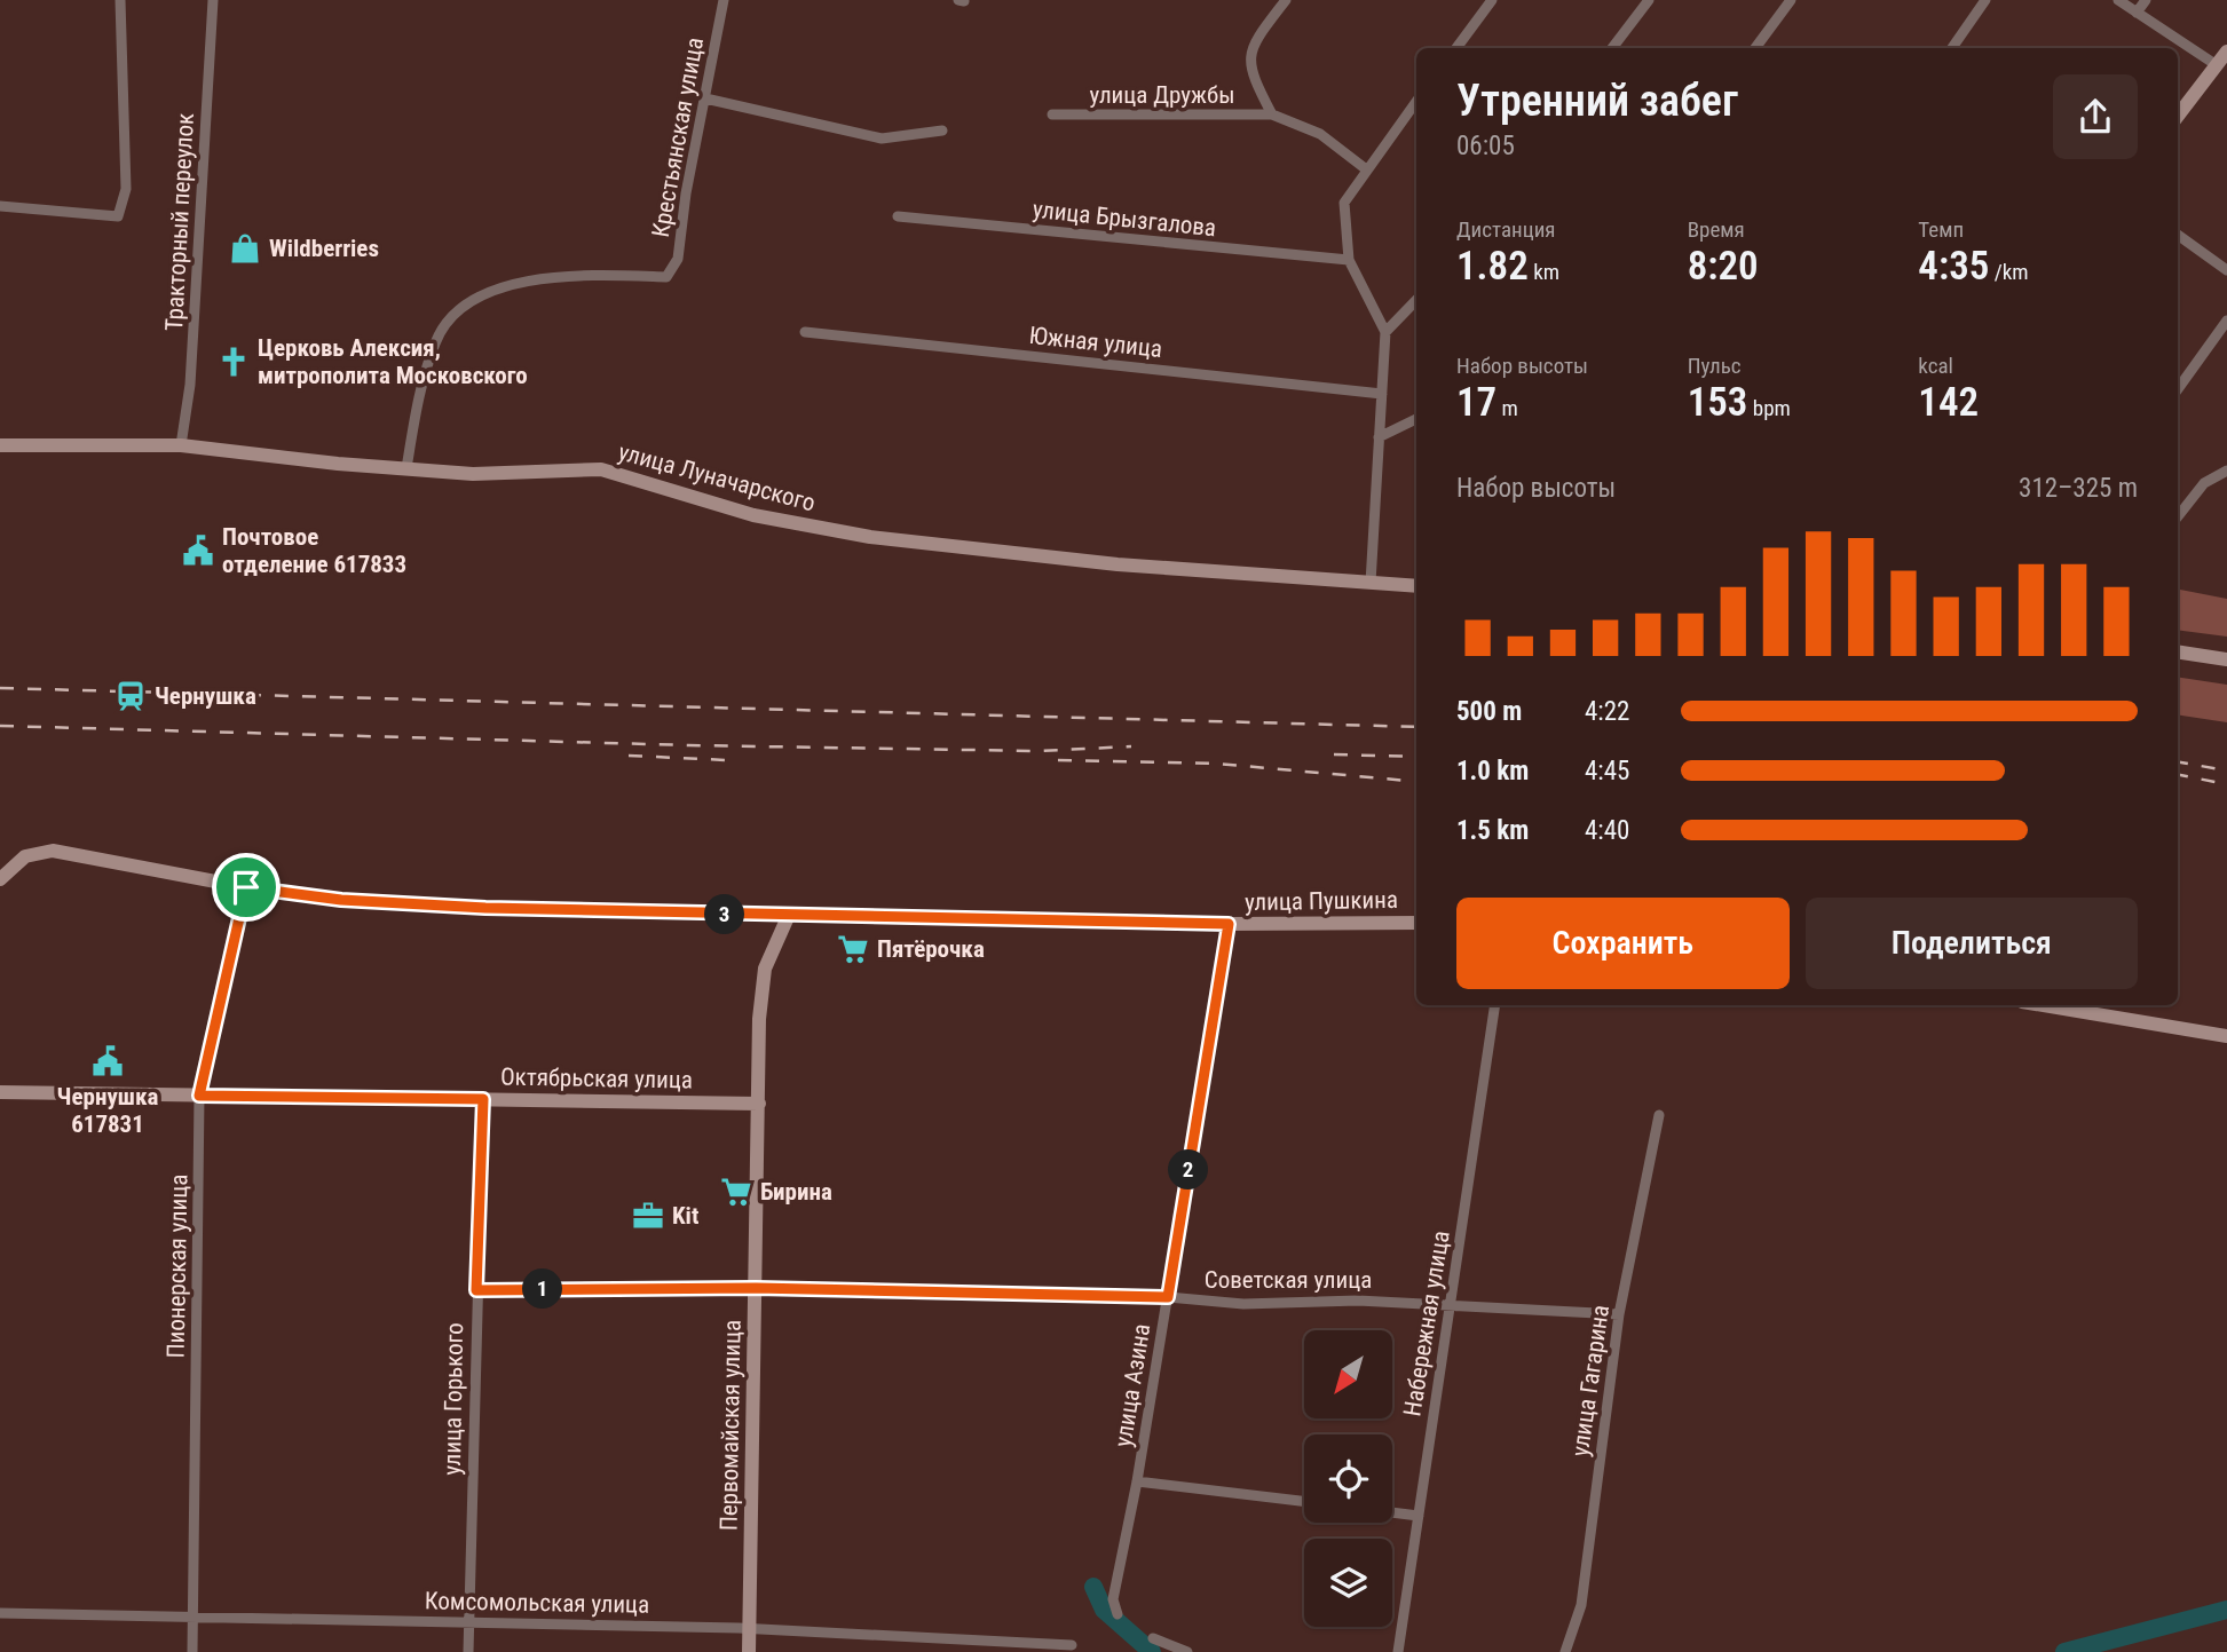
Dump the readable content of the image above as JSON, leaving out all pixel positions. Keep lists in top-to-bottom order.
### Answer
{
  "streets": {
    "street": [
      "улица Дружбы",
      "Крестьянская улица",
      "улица Брызгалова",
      "Тракторный переулок",
      "Южная улица",
      "улица Луначарского",
      "улица Пушкина",
      "Октябрьская улица",
      "Пионерская улица",
      "Советская улица",
      "Набережная улица",
      "улица Гагарина",
      "улица Азина",
      "улица Горького",
      "Первомайская улица",
      "Комсомольская улица"
    ]
  },
  "crossings": [
    ["Крестьянская улица", "улица Луначарского"],
    ["Тракторный переулок", "улица Луначарского"],
    ["улица Пушкина", "Пионерская улица"],
    ["улица Пушкина", "улица Азина"],
    ["улица Пушкина", "Первомайская улица"],
    ["Октябрьская улица", "Пионерская улица"],
    ["Октябрьская улица", "улица Горького"],
    ["Октябрьская улица", "Первомайская улица"],
    ["Пионерская улица", "Комсомольская улица"],
    ["Советская улица", "Набережная улица"],
    ["Советская улица", "улица Гагарина"],
    ["Советская улица", "улица Азина"],
    ["Советская улица", "улица Горького"],
    ["Советская улица", "Первомайская улица"],
    ["улица Горького", "Комсомольская улица"],
    ["Первомайская улица", "Комсомольская улица"]
  ],
  "places": {
    "shop": ["Wildberries"],
    "church": ["Церковь Алексия, митрополита Московского"],
    "public building": ["Почтовое отделение 617833", "Чернушка 617831"],
    "station": ["Чернушка"],
    "supermarket": ["Пятёрочка", "Бирина"],
    "office": ["Kit"]
  },
  "north": "bottom left",
  "page": {
    "heading": ["Утренний забег", "06:05"],
    "stats": [
      ["Дистанция", "1.82 km"],
      ["Время", "8:20"],
      ["Темп", "4:35 /km"],
      ["Набор высоты", "17 m"],
      ["Пульс", "153 bpm"],
      ["kcal", "142"]
    ],
    "chart": ["Набор высоты", "312–325 m"],
    "list": [
      {
        "name": "500 m",
        "note": "4:22"
      },
      {
        "name": "1.0 km",
        "note": "4:45"
      },
      {
        "name": "1.5 km",
        "note": "4:40"
      }
    ],
    "buttons": ["Сохранить", "Поделиться"],
    "pins": ["3", "2", "1"]
  }
}
